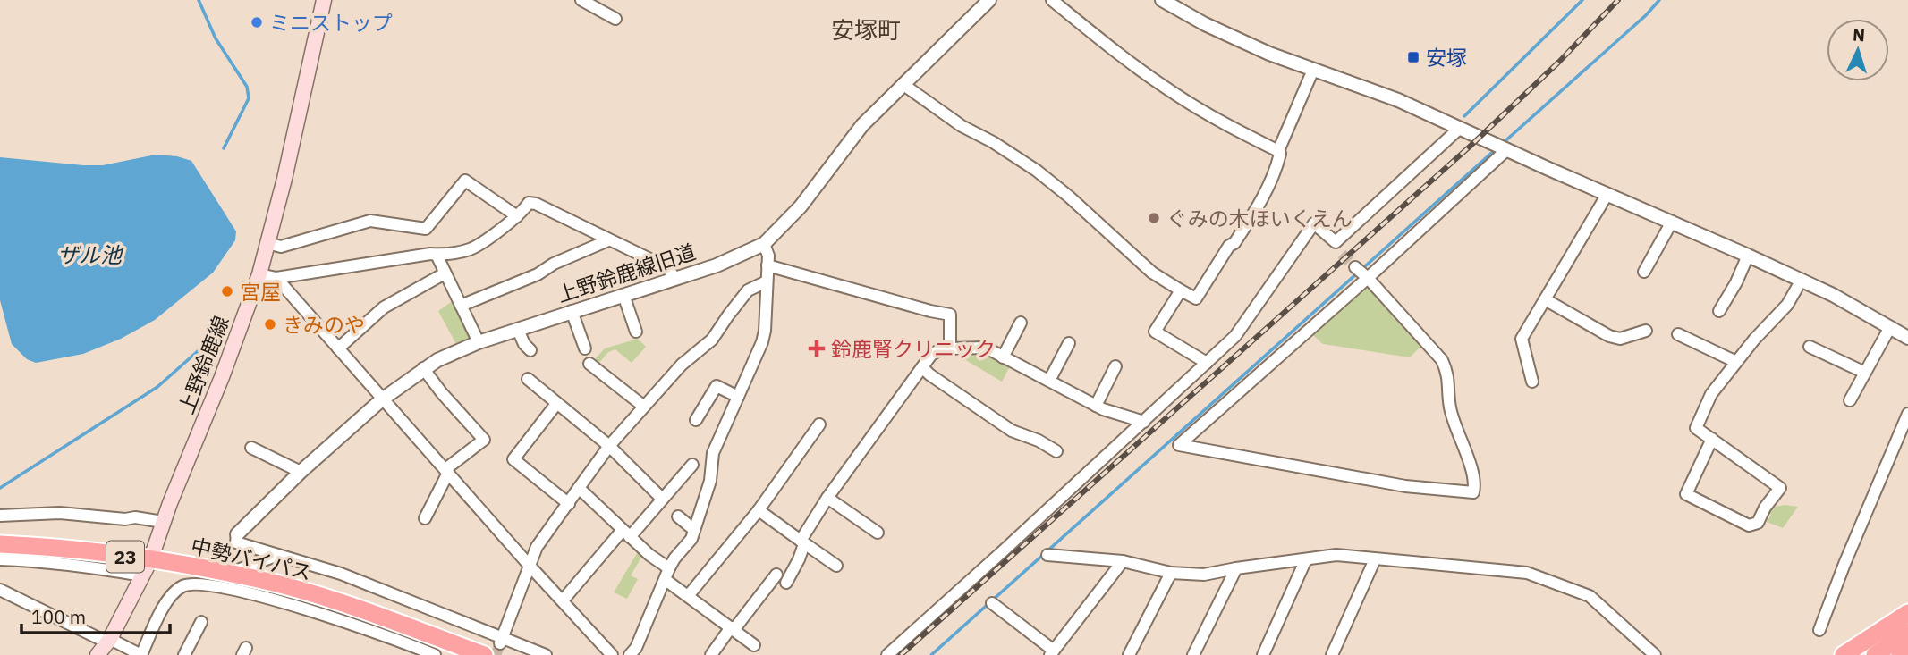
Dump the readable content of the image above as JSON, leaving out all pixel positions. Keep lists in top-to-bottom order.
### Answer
{
  "streets": {
    "highway": ["23", "中勢バイパス"],
    "main road": ["上野鈴鹿線"],
    "street": ["上野鈴鹿線旧道"]
  },
  "crossings": [
    ["上野鈴鹿線", "中勢バイパス"]
  ],
  "districts": ["安塚町"],
  "water": ["ザル池"],
  "places": {
    "other": [
      "ミニストップ",
      "ぐみの木ほいくえん",
      "宮屋",
      "きみのや"
    ],
    "transit": ["安塚"],
    "health": ["鈴鹿腎クリニック"]
  },
  "scale_bar": "100 m",
  "north": "top"
}
